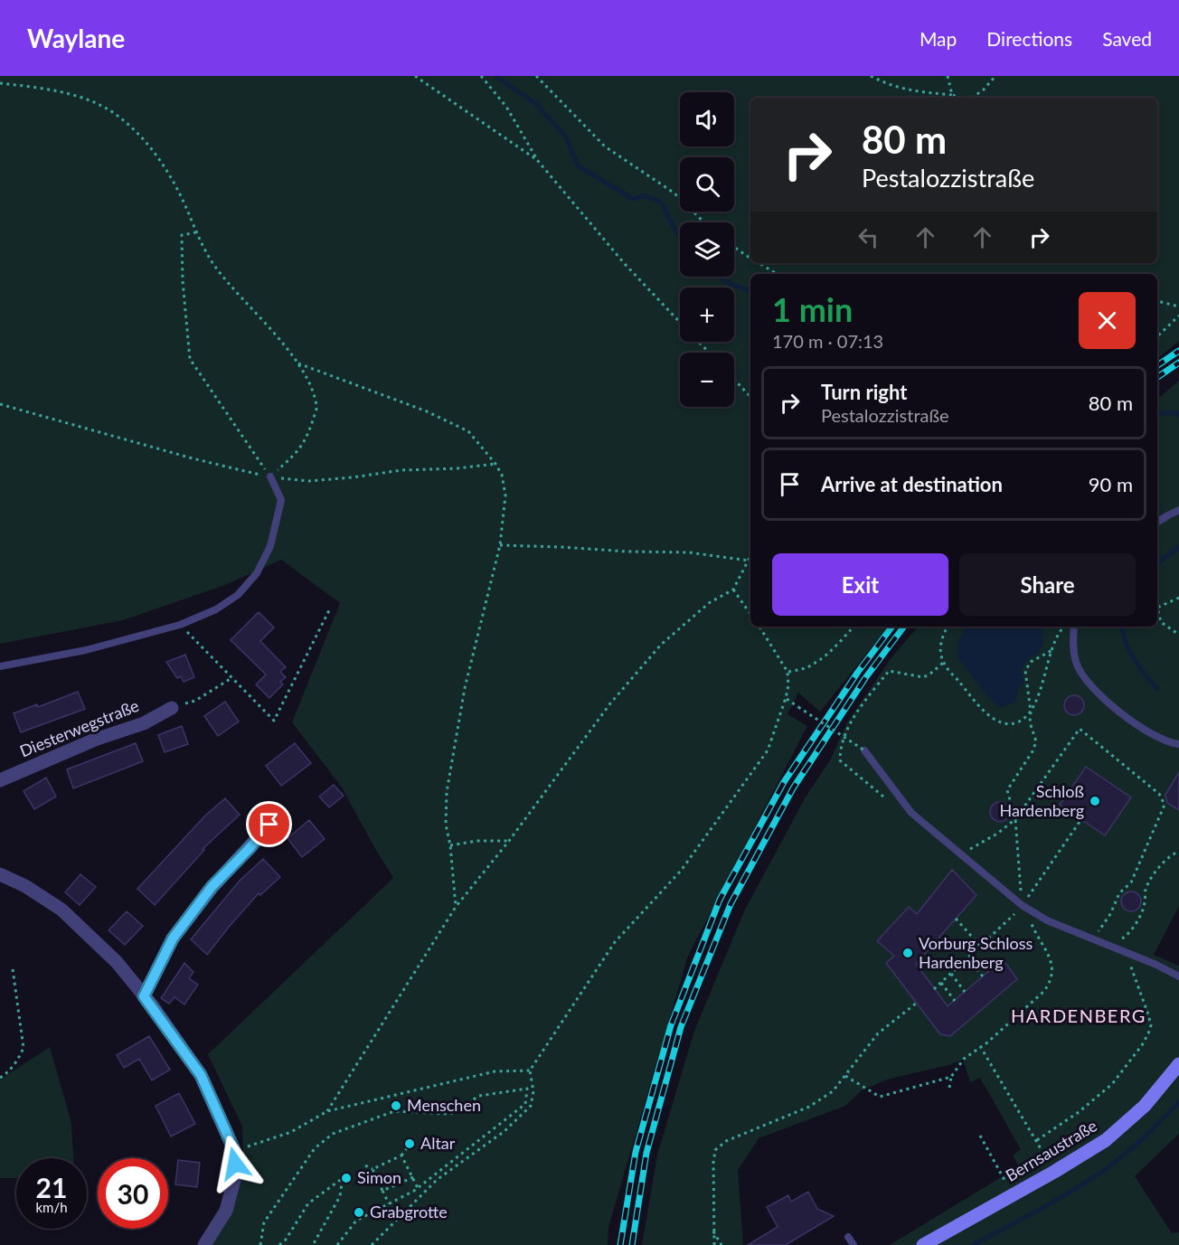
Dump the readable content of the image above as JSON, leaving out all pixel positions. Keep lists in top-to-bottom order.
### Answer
{
  "streets": {
    "main road": ["Bernsaustraße"],
    "street": ["Diesterwegstraße"]
  },
  "districts": ["HARDENBERG"],
  "places": [
    "Schloß Hardenberg",
    "Vorburg Schloss Hardenberg",
    "Menschen",
    "Altar",
    "Simon",
    "Grabgrotte"
  ],
  "page": {
    "header": "Waylane",
    "nav": ["Map", "Directions", "Saved"],
    "map_buttons": ["+", "−"],
    "turn": ["80 m", "Pestalozzistraße"],
    "heading": ["1 min", "170 m · 07:13"],
    "list": [
      {
        "name": "Turn right",
        "note": "Pestalozzistraße",
        "value": "80 m"
      },
      {
        "name": "Arrive at destination",
        "value": "90 m"
      }
    ],
    "buttons": ["Exit", "Share"],
    "speed": "21 km/h",
    "limit": "30"
  }
}
